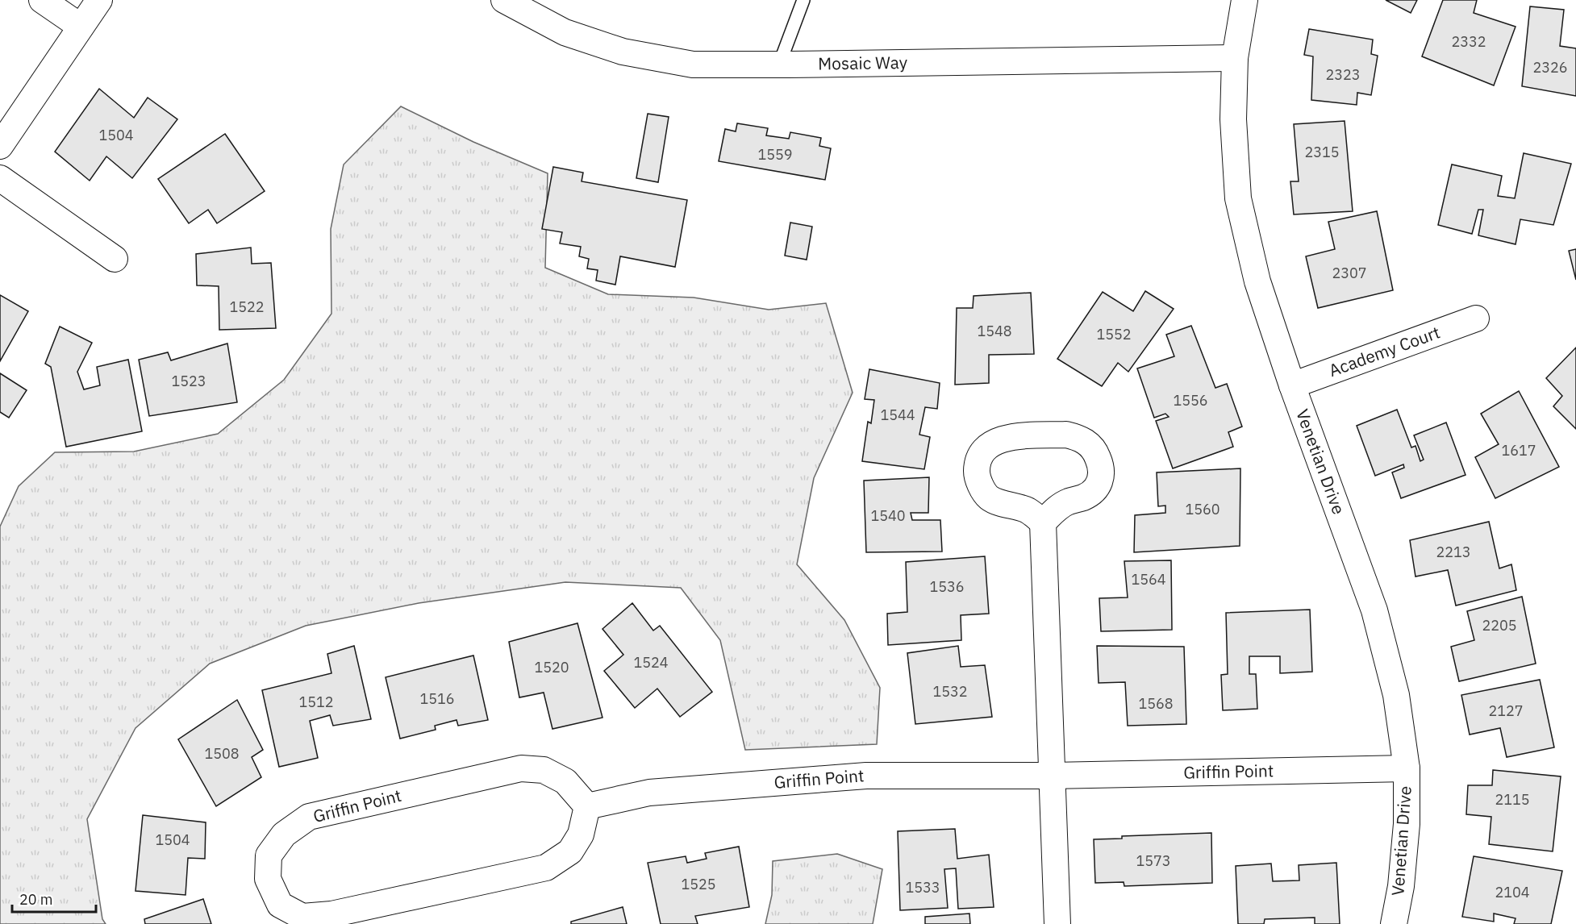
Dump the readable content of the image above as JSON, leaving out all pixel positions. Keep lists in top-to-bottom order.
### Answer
{
  "streets": {
    "street": [
      "Mosaic Way",
      "Academy Court",
      "Venetian Drive",
      "Griffin Point"
    ]
  },
  "crossings": [
    ["Mosaic Way", "Venetian Drive"],
    ["Academy Court", "Venetian Drive"],
    ["Venetian Drive", "Griffin Point"]
  ],
  "house_numbers": [
    "2332",
    "2326",
    "2323",
    "1504",
    "2315",
    "1559",
    "2307",
    "1522",
    "1548",
    "1552",
    "1523",
    "1556",
    "1544",
    "1617",
    "1560",
    "1540",
    "2213",
    "1564",
    "1536",
    "2205",
    "1524",
    "1520",
    "1532",
    "1516",
    "1512",
    "1568",
    "2127",
    "1508",
    "2115",
    "1504",
    "1573",
    "1525",
    "1533",
    "2104"
  ],
  "scale_bar": "20 m"
}
